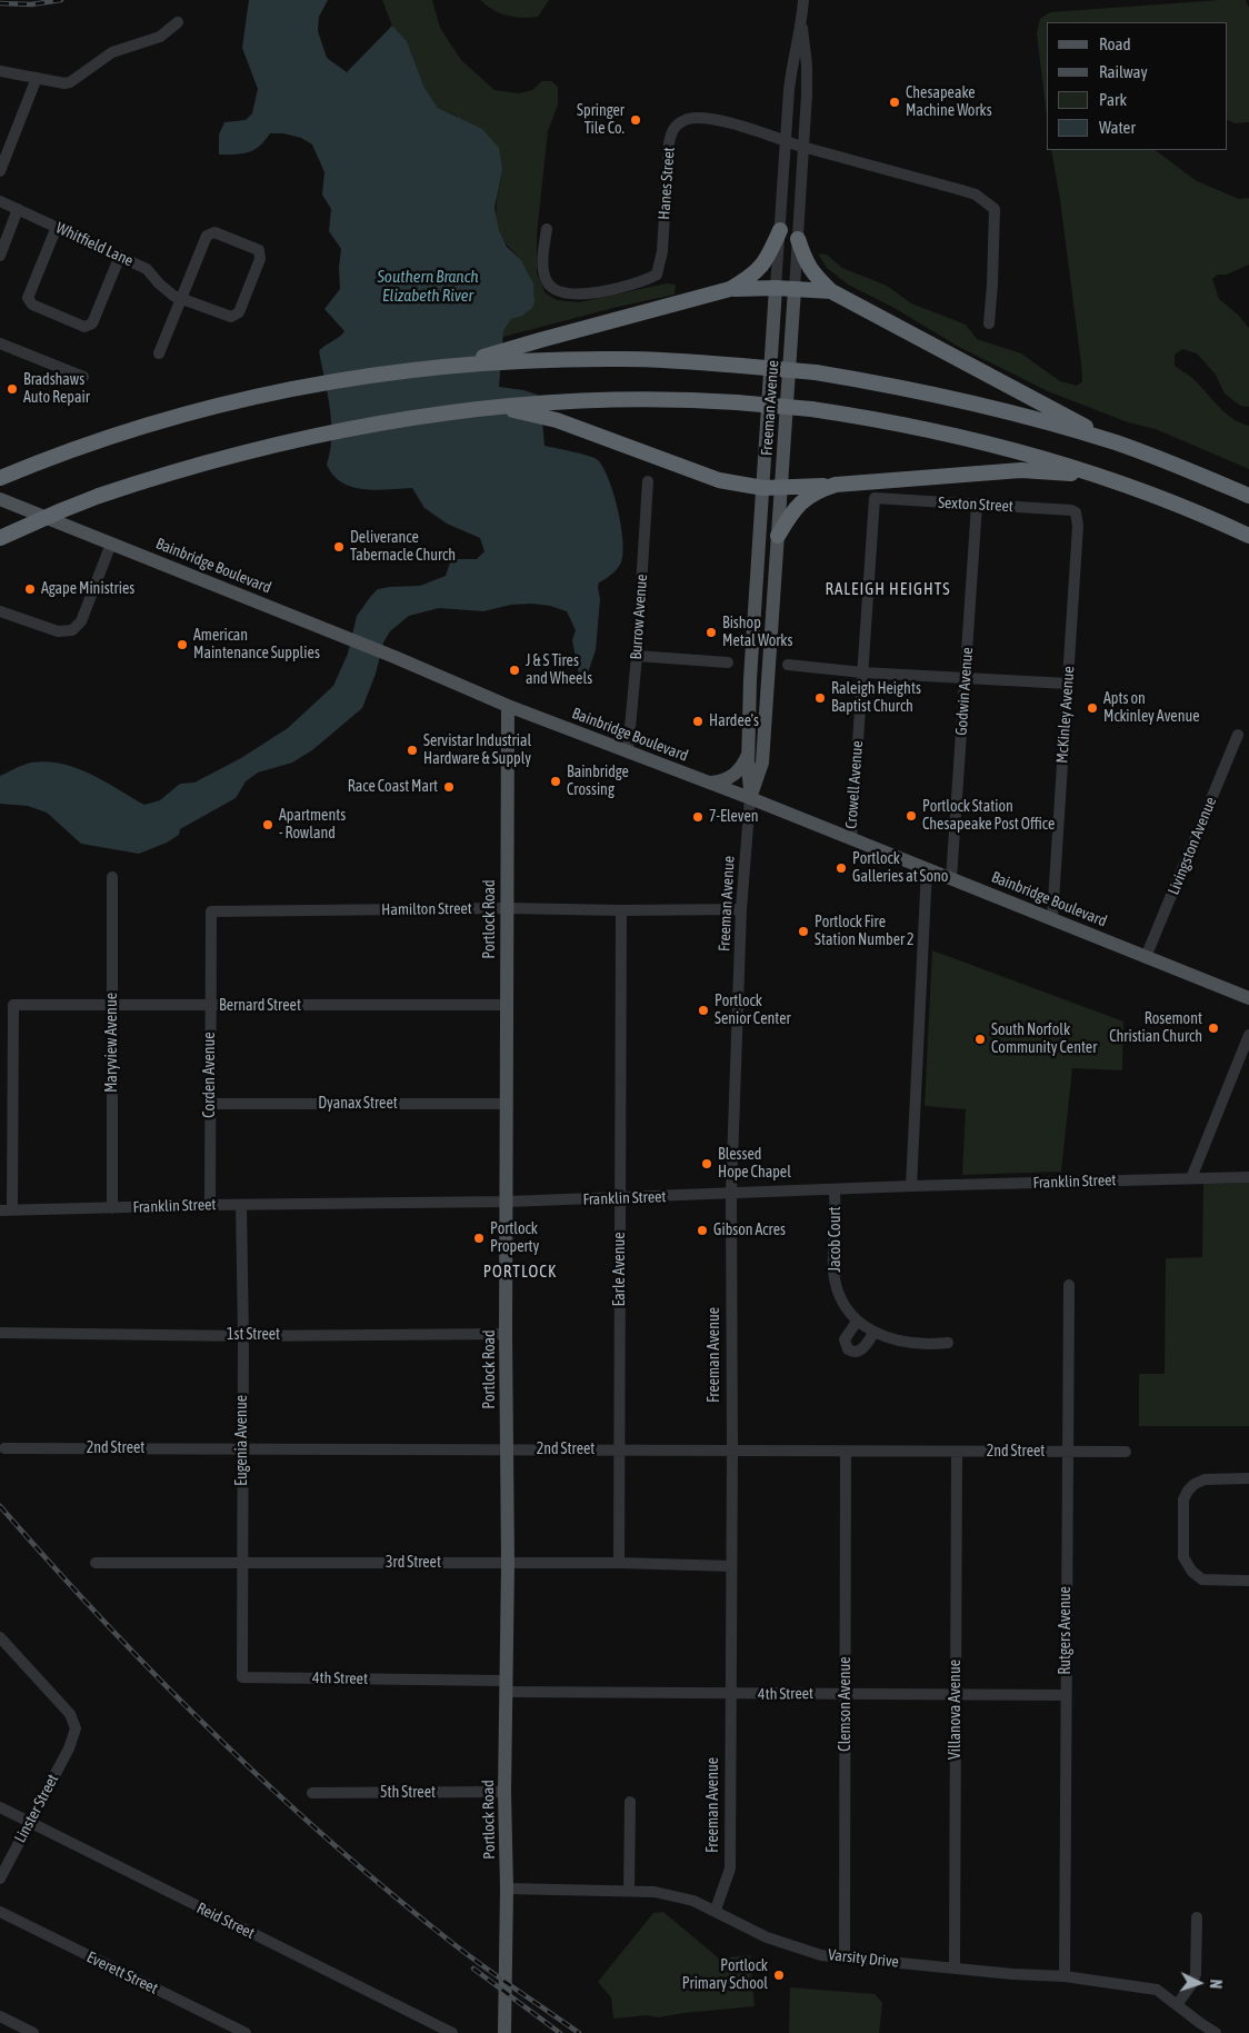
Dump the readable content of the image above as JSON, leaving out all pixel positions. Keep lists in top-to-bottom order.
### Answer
{
  "streets": {
    "main road": ["Freeman Avenue", "Bainbridge Boulevard", "Portlock Road"],
    "street": [
      "Hanes Street",
      "Whitfield Lane",
      "Sexton Street",
      "Burrow Avenue",
      "Godwin Avenue",
      "McKinley Avenue",
      "Crowell Avenue",
      "Livingston Avenue",
      "Hamilton Street",
      "Bernard Street",
      "Maryview Avenue",
      "Corden Avenue",
      "Dyanax Street",
      "Franklin Street",
      "Jacob Court",
      "Earle Avenue",
      "1st Street",
      "Eugenia Avenue",
      "2nd Street",
      "3rd Street",
      "Rutgers Avenue",
      "4th Street",
      "Clemson Avenue",
      "Villanova Avenue",
      "5th Street",
      "Linster Street",
      "Reid Street",
      "Varsity Drive",
      "Everett Street"
    ]
  },
  "crossings": [
    ["Hanes Street", "Freeman Avenue"],
    ["Freeman Avenue", "Bainbridge Boulevard"],
    ["Freeman Avenue", "Hamilton Street"],
    ["Freeman Avenue", "Franklin Street"],
    ["Freeman Avenue", "2nd Street"],
    ["Freeman Avenue", "3rd Street"],
    ["Freeman Avenue", "4th Street"],
    ["Freeman Avenue", "Varsity Drive"],
    ["Sexton Street", "Godwin Avenue"],
    ["Sexton Street", "McKinley Avenue"],
    ["Sexton Street", "Crowell Avenue"],
    ["Bainbridge Boulevard", "Burrow Avenue"],
    ["Bainbridge Boulevard", "Godwin Avenue"],
    ["Bainbridge Boulevard", "McKinley Avenue"],
    ["Bainbridge Boulevard", "Crowell Avenue"],
    ["Bainbridge Boulevard", "Livingston Avenue"],
    ["Bainbridge Boulevard", "Portlock Road"],
    ["Hamilton Street", "Portlock Road"],
    ["Hamilton Street", "Corden Avenue"],
    ["Hamilton Street", "Earle Avenue"],
    ["Portlock Road", "Bernard Street"],
    ["Portlock Road", "Dyanax Street"],
    ["Portlock Road", "Franklin Street"],
    ["Portlock Road", "1st Street"],
    ["Portlock Road", "2nd Street"],
    ["Portlock Road", "3rd Street"],
    ["Portlock Road", "4th Street"],
    ["Portlock Road", "5th Street"],
    ["Portlock Road", "Varsity Drive"],
    ["Bernard Street", "Maryview Avenue"],
    ["Bernard Street", "Corden Avenue"],
    ["Bernard Street", "Franklin Street"],
    ["Maryview Avenue", "Franklin Street"],
    ["Corden Avenue", "Dyanax Street"],
    ["Corden Avenue", "Franklin Street"],
    ["Franklin Street", "Jacob Court"],
    ["Franklin Street", "Earle Avenue"],
    ["Franklin Street", "Eugenia Avenue"],
    ["Earle Avenue", "2nd Street"],
    ["Earle Avenue", "3rd Street"],
    ["1st Street", "Eugenia Avenue"],
    ["Eugenia Avenue", "2nd Street"],
    ["Eugenia Avenue", "3rd Street"],
    ["Eugenia Avenue", "4th Street"],
    ["2nd Street", "Rutgers Avenue"],
    ["2nd Street", "Clemson Avenue"],
    ["2nd Street", "Villanova Avenue"],
    ["Rutgers Avenue", "4th Street"],
    ["Rutgers Avenue", "Varsity Drive"],
    ["4th Street", "Clemson Avenue"],
    ["4th Street", "Villanova Avenue"],
    ["Clemson Avenue", "Varsity Drive"],
    ["Villanova Avenue", "Varsity Drive"],
    ["Linster Street", "Reid Street"]
  ],
  "districts": ["RALEIGH HEIGHTS", "PORTLOCK"],
  "water": ["Southern Branch Elizabeth River"],
  "places": [
    "Chesapeake Machine Works",
    "Springer Tile Co.",
    "Bradshaws Auto Repair",
    "Deliverance Tabernacle Church",
    "Agape Ministries",
    "Bishop Metal Works",
    "American Maintenance Supplies",
    "J & S Tires and Wheels",
    "Raleigh Heights Baptist Church",
    "Apts on Mckinley Avenue",
    "Hardee's",
    "Servistar Industrial Hardware & Supply",
    "Bainbridge Crossing",
    "Race Coast Mart",
    "Portlock Station Chesapeake Post Office",
    "7-Eleven",
    "Apartments - Rowland",
    "Portlock Galleries at Sono",
    "Portlock Fire Station Number 2",
    "Portlock Senior Center",
    "Rosemont Christian Church",
    "South Norfolk Community Center",
    "Blessed Hope Chapel",
    "Gibson Acres",
    "Portlock Property",
    "Portlock Primary School"
  ],
  "legend": [
    "Road",
    "Railway",
    "Park",
    "Water"
  ],
  "north": "right"
}
